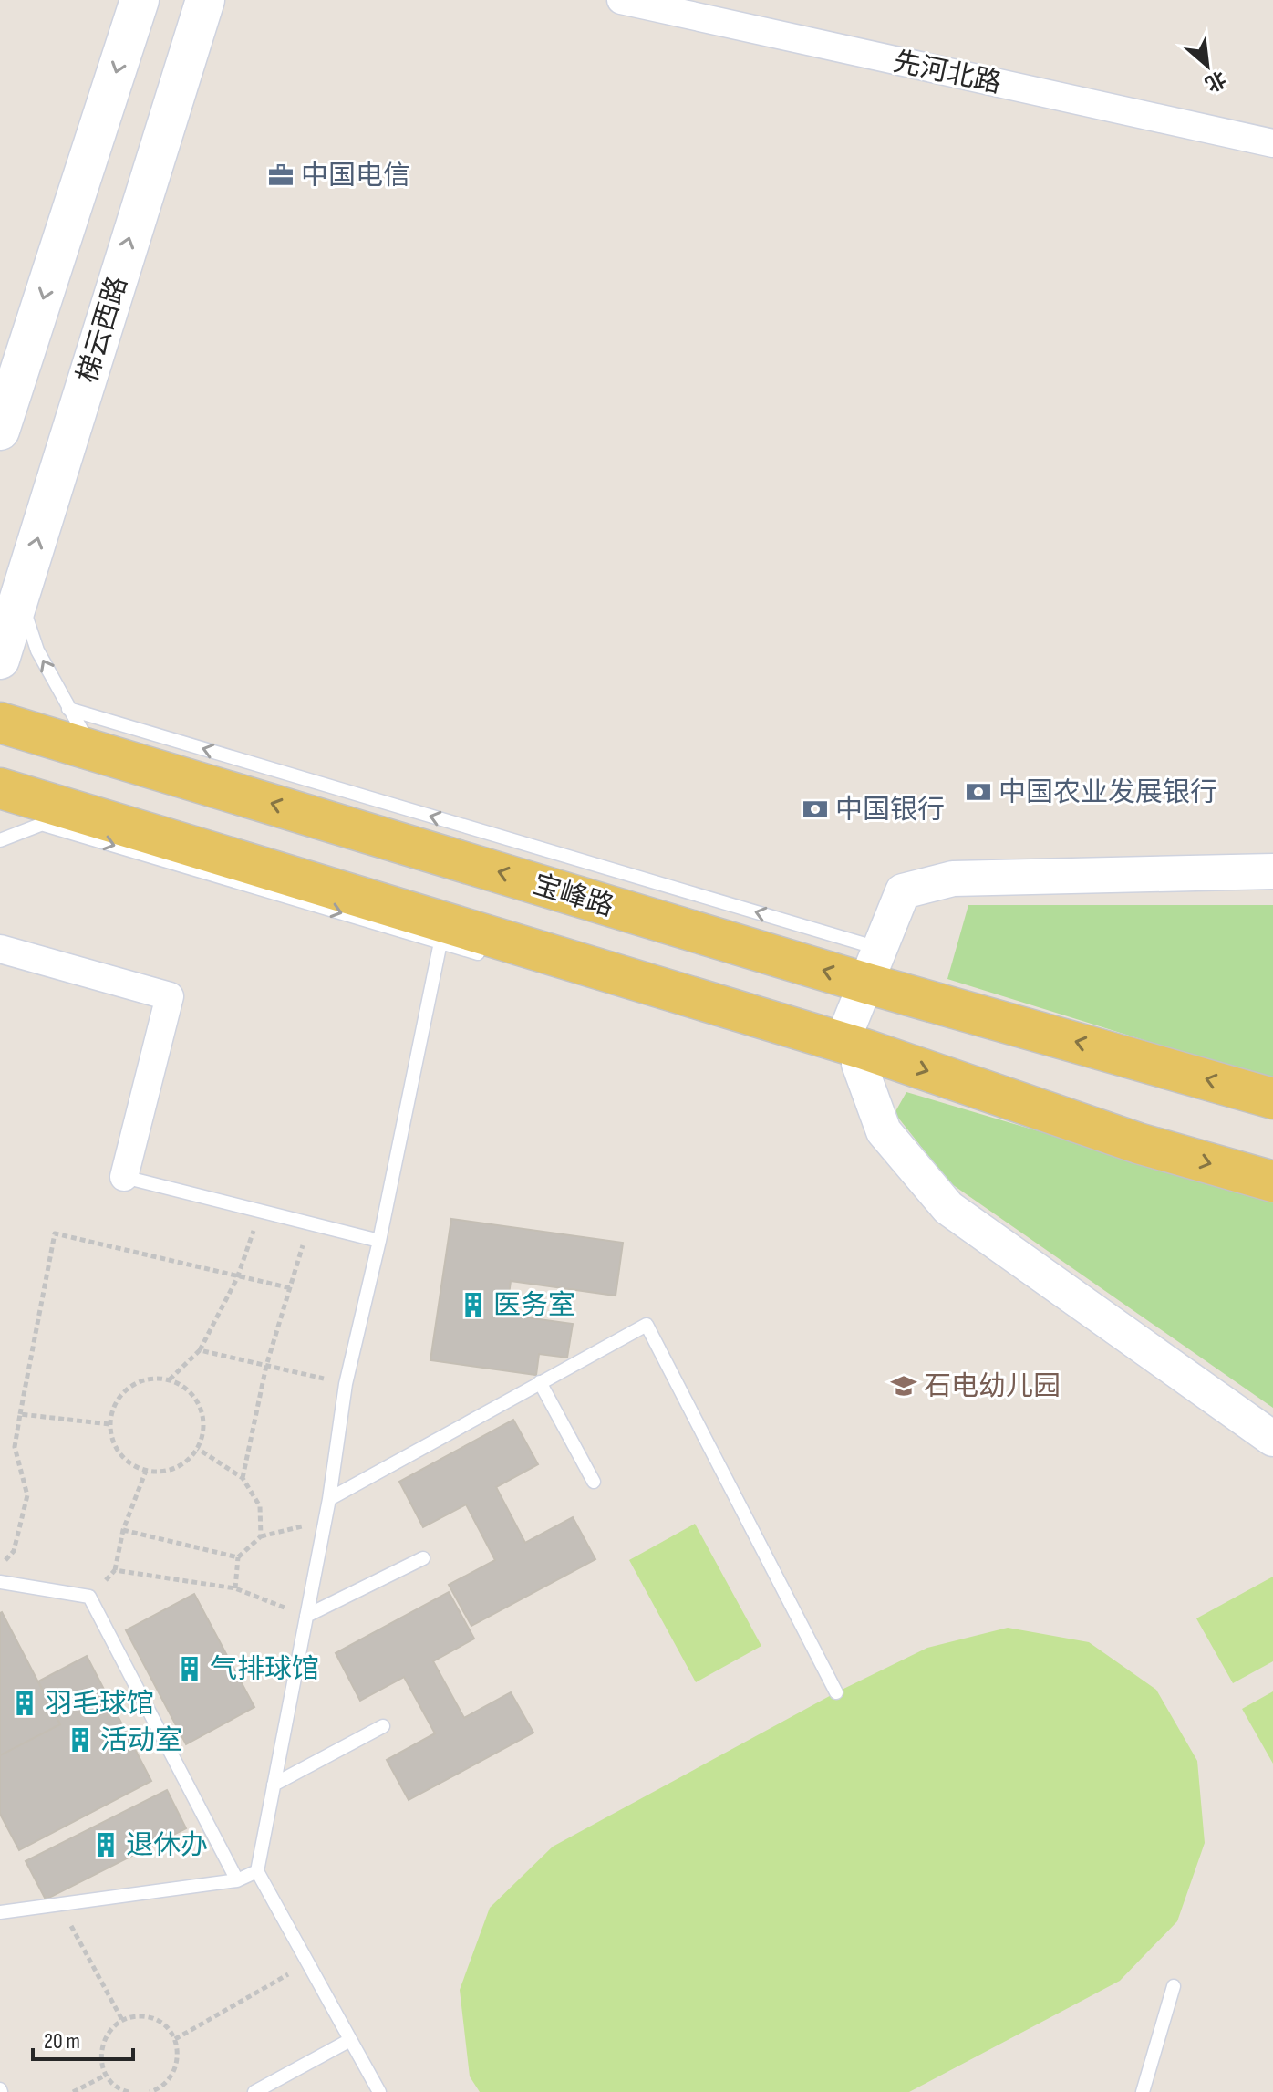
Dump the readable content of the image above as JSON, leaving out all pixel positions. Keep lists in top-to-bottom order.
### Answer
{
  "streets": {
    "main road": ["梯云西路", "宝峰路"],
    "street": ["先河北路"]
  },
  "places": {
    "office": ["中国电信"],
    "bank": ["中国农业发展银行", "中国银行"],
    "building": [
      "医务室",
      "气排球馆",
      "羽毛球馆",
      "活动室",
      "退休办"
    ],
    "school or university": ["石电幼儿园"]
  },
  "scale_bar": "20 m",
  "north": "bottom right"
}
